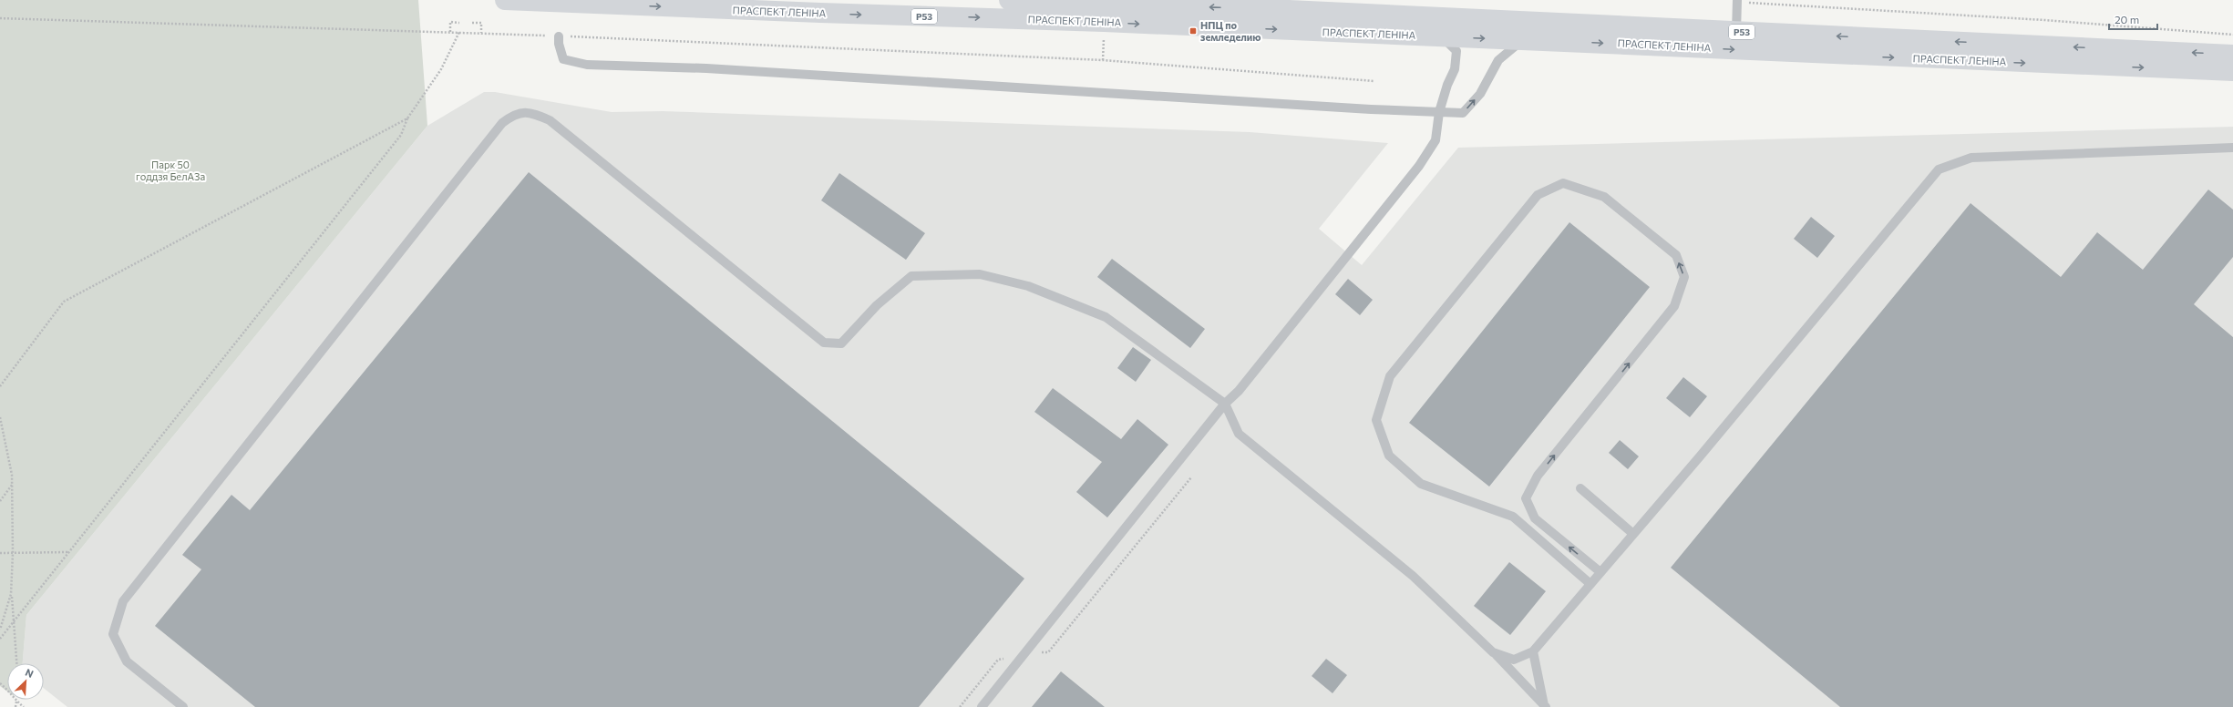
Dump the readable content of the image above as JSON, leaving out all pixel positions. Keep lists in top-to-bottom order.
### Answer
{
  "streets": {
    "main road": ["ПРАСПЕКТ ЛЕНІНА", "Р53"]
  },
  "parks": ["Парк 50 годдзя БелАЗа"],
  "places": {
    "transit": ["НПЦ по земледелию"]
  },
  "scale_bar": "20 m",
  "north": "top right"
}
